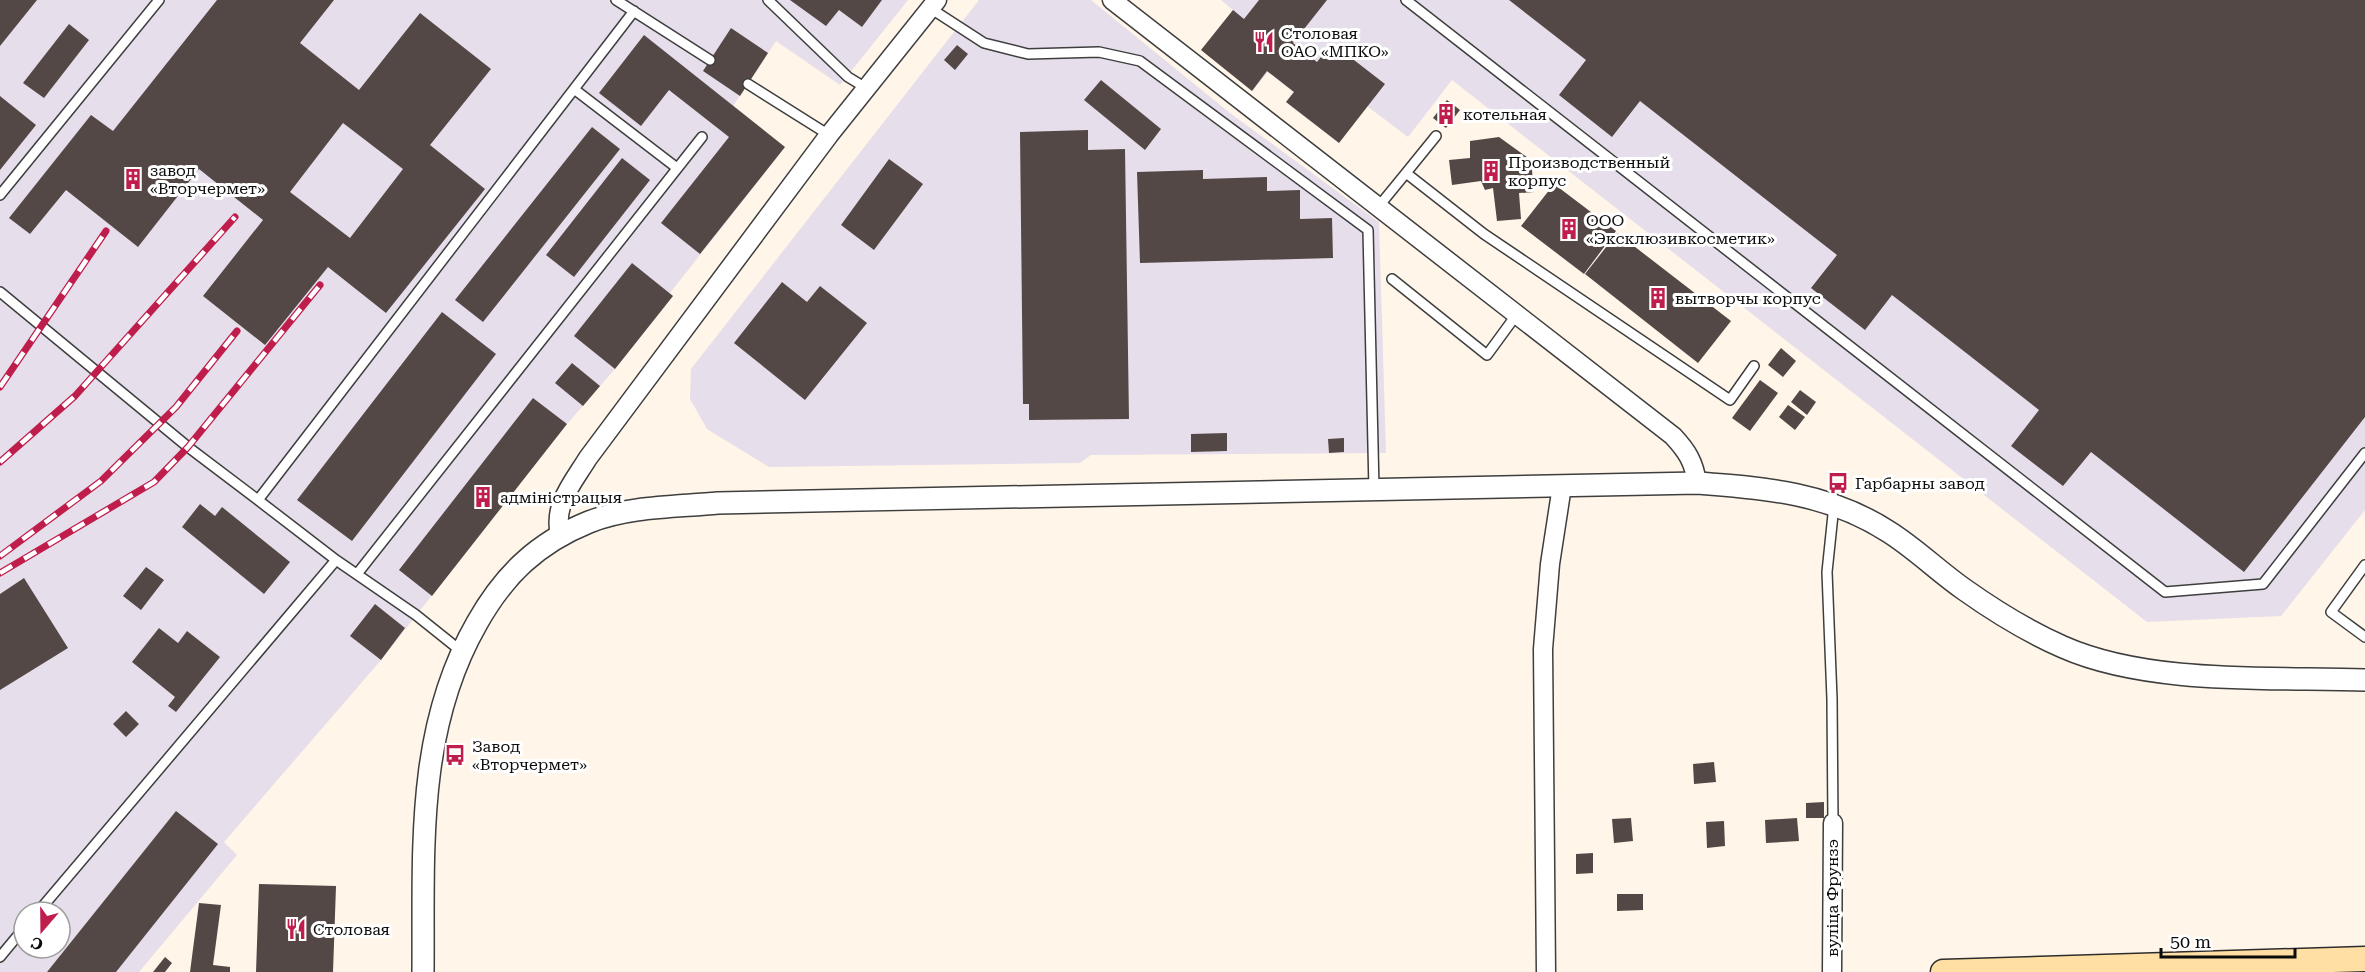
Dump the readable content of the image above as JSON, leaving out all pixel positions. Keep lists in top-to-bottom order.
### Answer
{
  "streets": {
    "street": ["вуліца Фрунзэ"]
  },
  "places": {
    "restaurant": ["Столовая ОАО «МПКО»", "Столовая"],
    "building": [
      "котельная",
      "Производственный корпус",
      "завод «Вторчермет»",
      "ООО «Эксклюзивкосметик»",
      "вытворчы корпус",
      "адміністрацыя"
    ],
    "bus stop": ["Гарбарны завод", "Завод «Вторчермет»"]
  },
  "scale_bar": "50 m",
  "north": "bottom"
}
